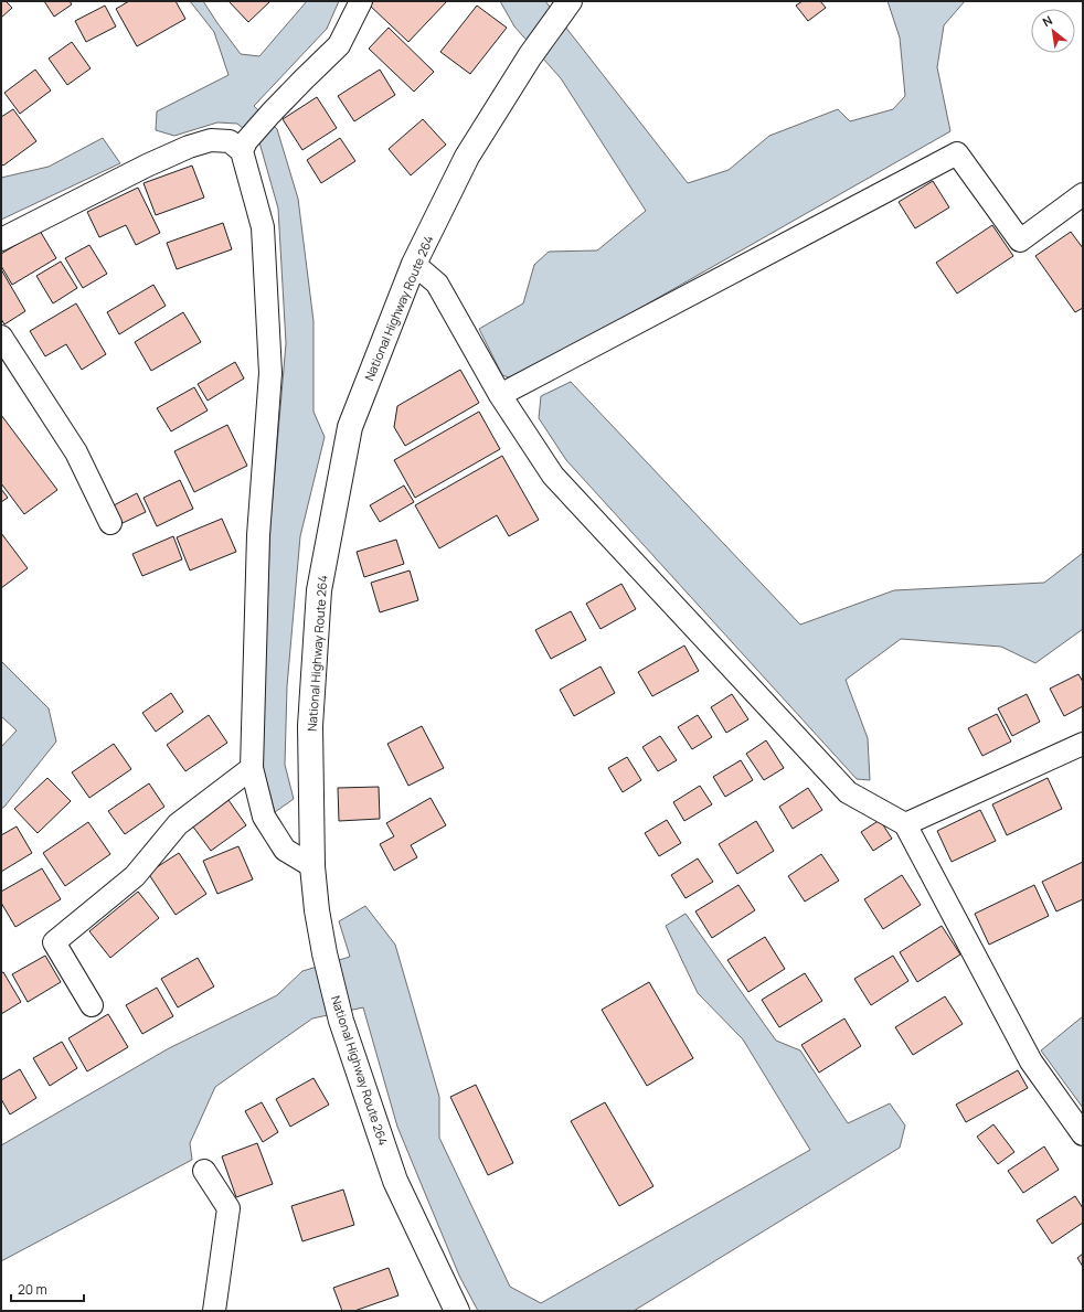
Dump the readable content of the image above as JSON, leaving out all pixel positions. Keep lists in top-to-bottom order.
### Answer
{
  "streets": {
    "highway": ["National Highway Route 264"]
  },
  "scale_bar": "20 m",
  "north": "top left"
}
